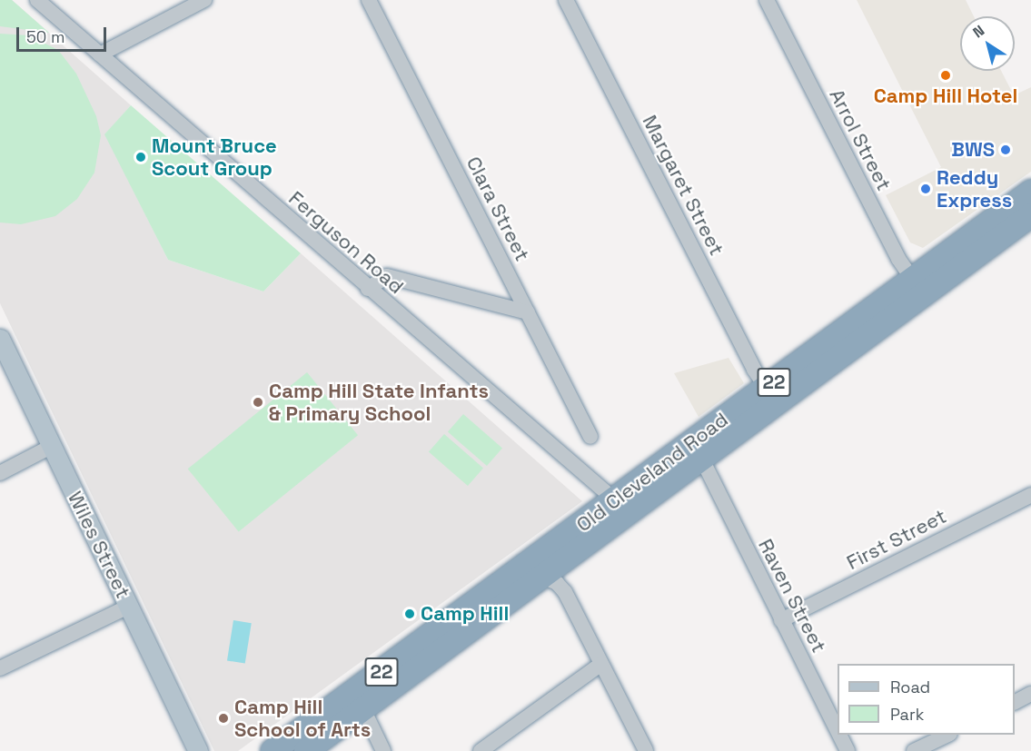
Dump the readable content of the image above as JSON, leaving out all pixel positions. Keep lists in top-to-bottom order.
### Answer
{
  "streets": {
    "highway": ["22", "Old Cleveland Road"],
    "main road": ["Wiles Street"],
    "street": [
      "Arrol Street",
      "Margaret Street",
      "Clara Street",
      "Ferguson Road",
      "First Street",
      "Raven Street"
    ]
  },
  "crossings": [
    ["Arrol Street", "Old Cleveland Road"],
    ["Margaret Street", "Old Cleveland Road"],
    ["Ferguson Road", "Old Cleveland Road"],
    ["Old Cleveland Road", "Raven Street"],
    ["First Street", "Raven Street"]
  ],
  "places": [
    "Camp Hill Hotel",
    "BWS",
    "Mount Bruce Scout Group",
    "Reddy Express",
    "Camp Hill State Infants & Primary School",
    "Camp Hill",
    "Camp Hill School of Arts"
  ],
  "legend": ["Road", "Park"],
  "scale_bar": "50 m",
  "north": "top left"
}
